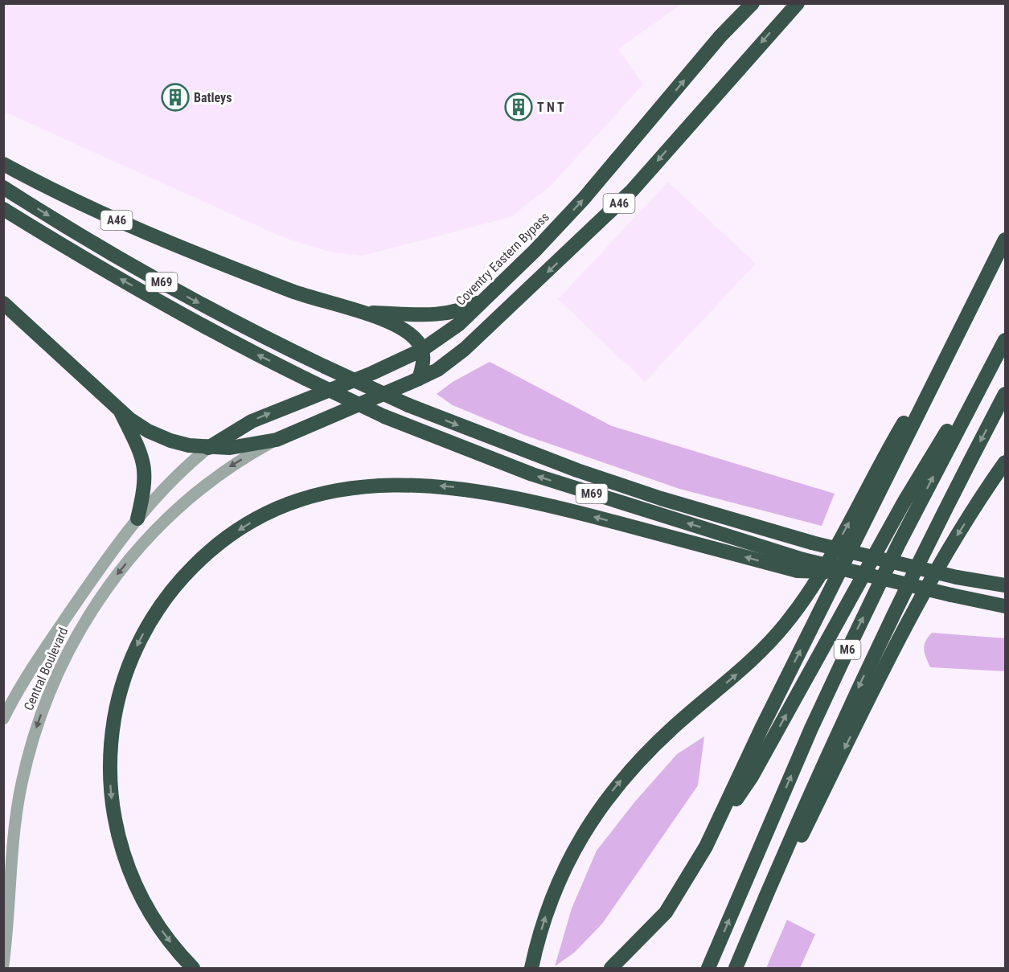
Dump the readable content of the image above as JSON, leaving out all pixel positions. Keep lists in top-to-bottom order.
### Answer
{
  "streets": {
    "highway": [
      "A46",
      "Coventry Eastern Bypass",
      "M69",
      "M6"
    ],
    "street": ["Central Boulevard"]
  },
  "crossings": [
    ["A46", "Coventry Eastern Bypass"],
    ["A46", "Central Boulevard"],
    ["Coventry Eastern Bypass", "Central Boulevard"]
  ],
  "places": {
    "building": ["Batleys", "T N T"]
  }
}
